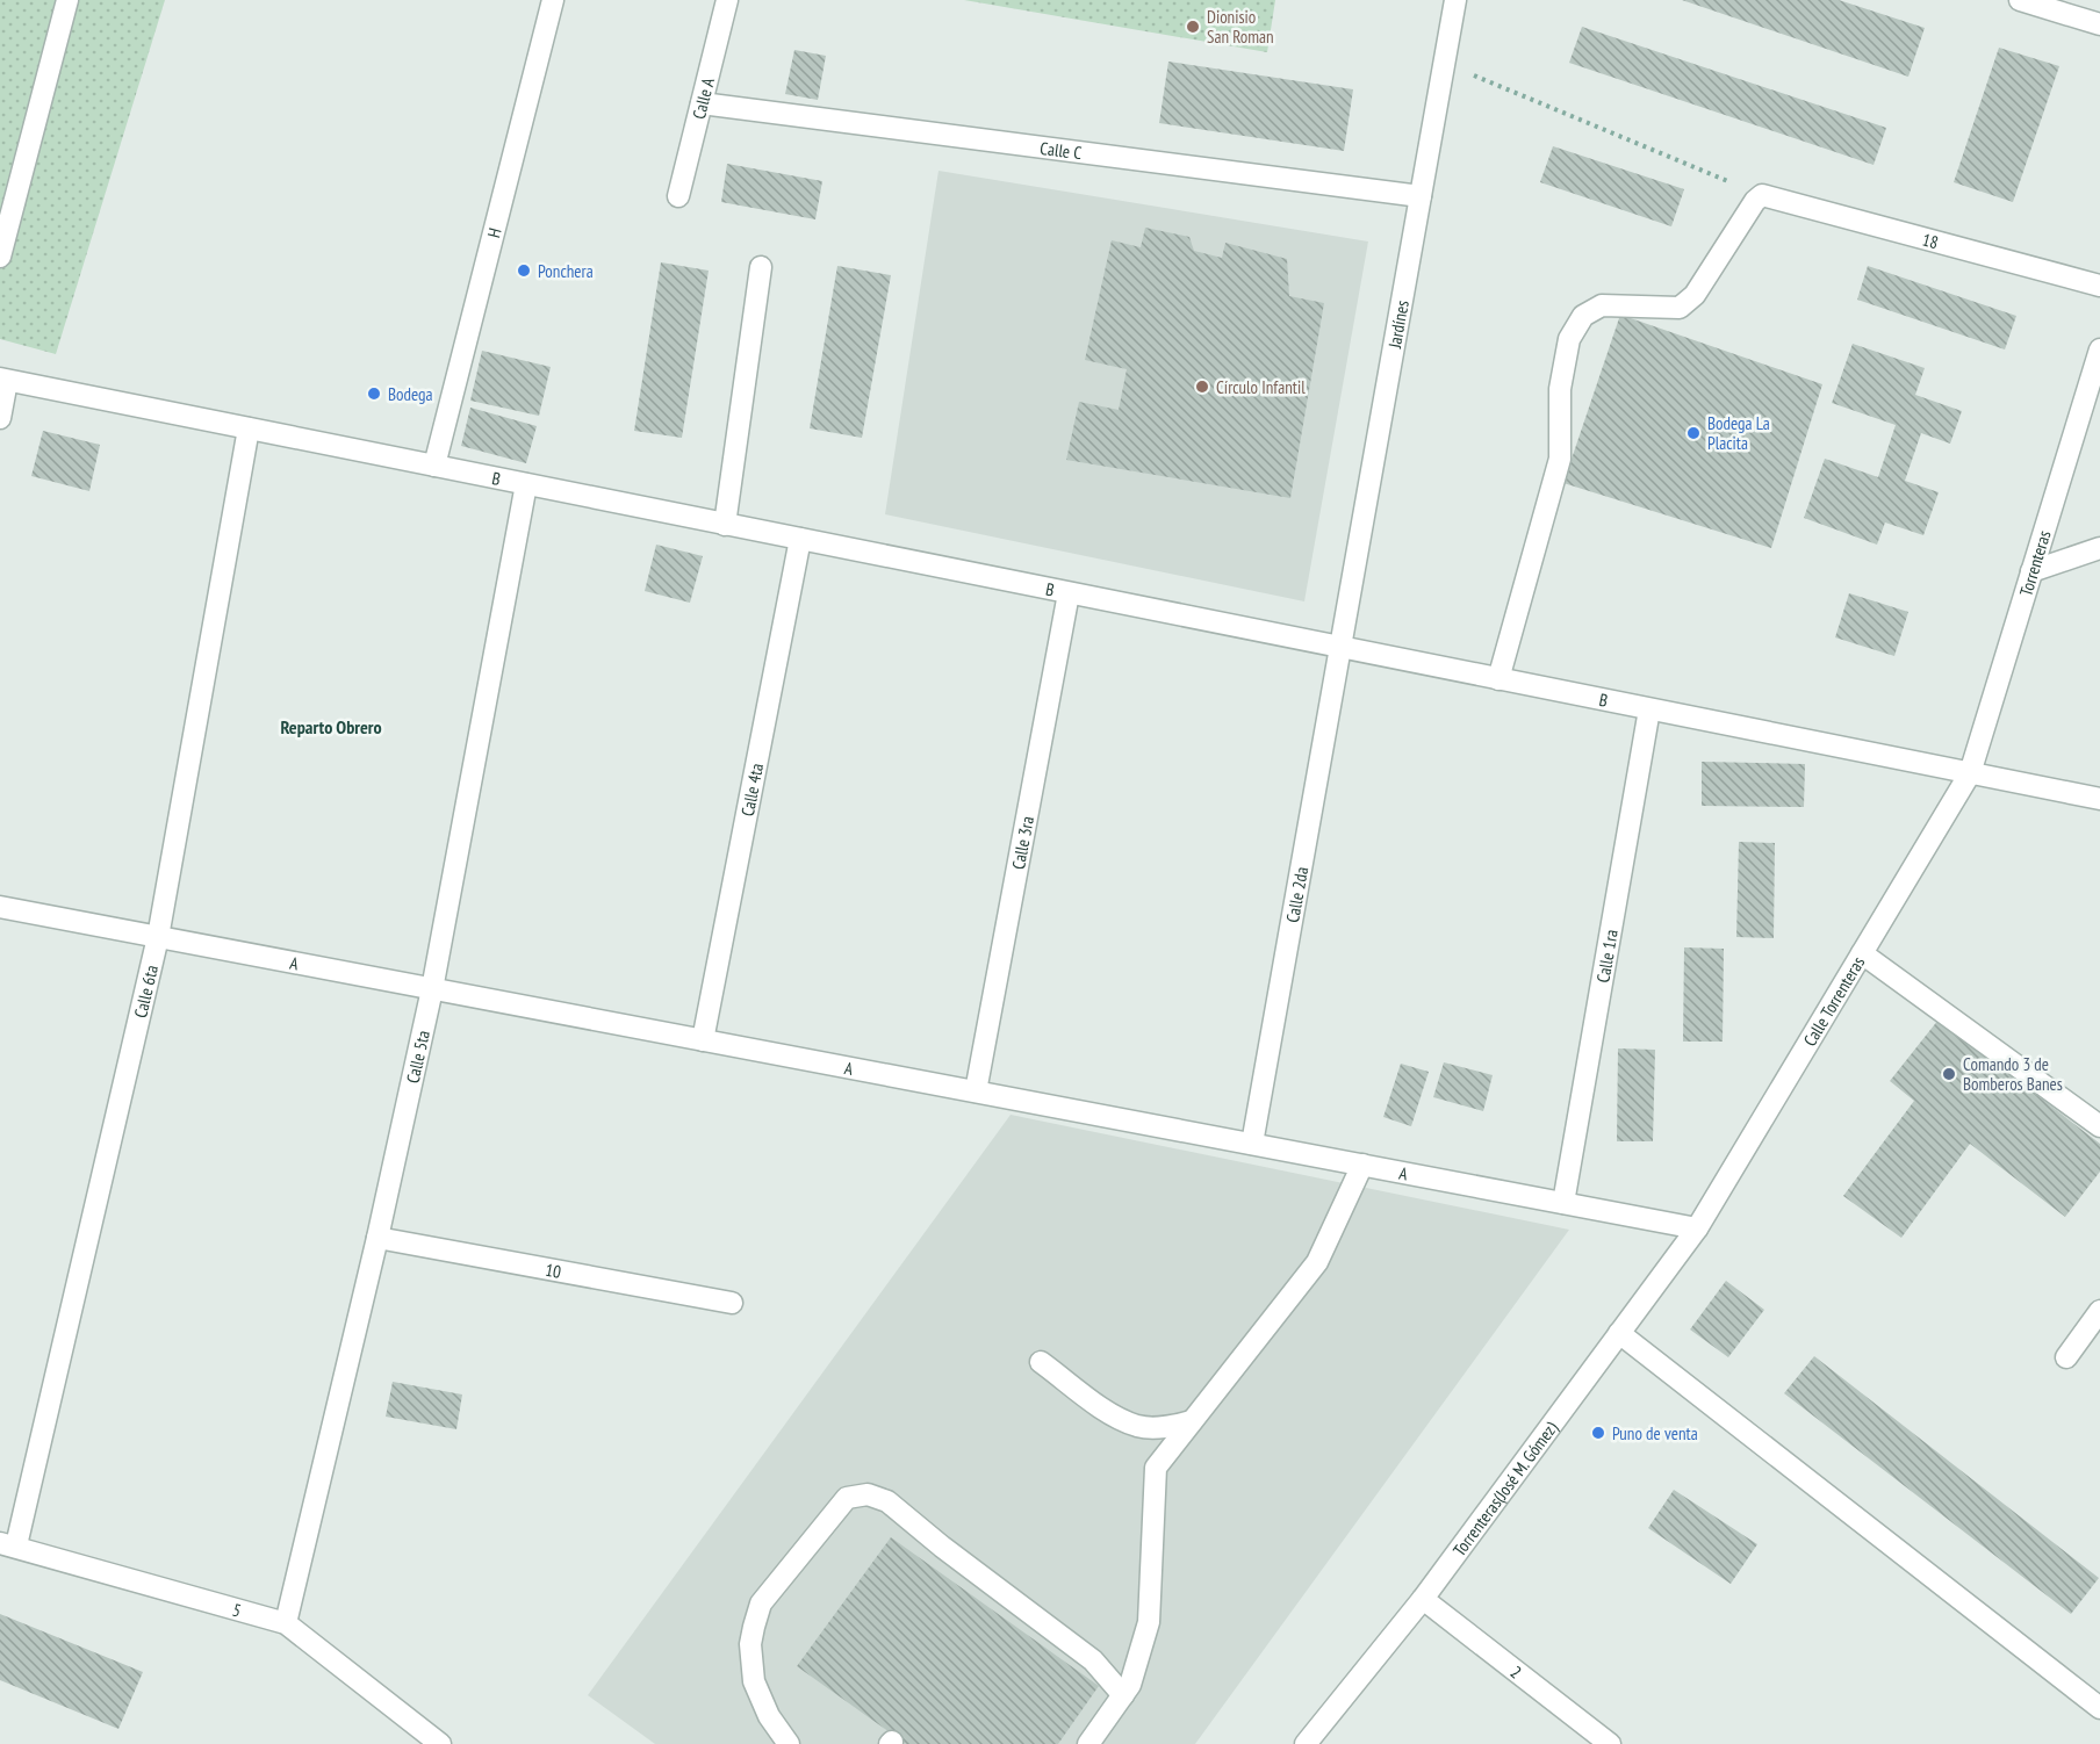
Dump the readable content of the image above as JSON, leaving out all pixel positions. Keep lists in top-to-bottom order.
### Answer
{
  "streets": {
    "street": [
      "Calle A",
      "Calle C",
      "H",
      "18",
      "Jardínes",
      "B",
      "Torrenteras",
      "Calle 4ta",
      "Calle 3ra",
      "Calle 2da",
      "Calle 1ra",
      "A",
      "Calle 6ta",
      "Calle Torrenteras",
      "Calle 5ta",
      "10",
      "Torrenteras(José M. Gómez)",
      "5",
      "2"
    ]
  },
  "crossings": [
    ["Calle A", "Calle C"],
    ["Calle C", "Jardínes"],
    ["H", "B"],
    ["Jardínes", "B"],
    ["Jardínes", "Calle 2da"],
    ["B", "Torrenteras"],
    ["B", "Calle 4ta"],
    ["B", "Calle 3ra"],
    ["B", "Calle 2da"],
    ["B", "Calle 1ra"],
    ["B", "Calle 6ta"],
    ["B", "Calle Torrenteras"],
    ["B", "Calle 5ta"],
    ["Torrenteras", "Calle Torrenteras"],
    ["Calle 4ta", "A"],
    ["Calle 3ra", "A"],
    ["Calle 2da", "A"],
    ["Calle 1ra", "A"],
    ["A", "Calle 6ta"],
    ["A", "Calle Torrenteras"],
    ["A", "Calle 5ta"],
    ["A", "Torrenteras(José M. Gómez)"],
    ["Calle 6ta", "5"],
    ["Calle Torrenteras", "Torrenteras(José M. Gómez)"],
    ["Calle 5ta", "10"],
    ["Calle 5ta", "5"],
    ["Torrenteras(José M. Gómez)", "2"]
  ],
  "districts": ["Reparto Obrero"],
  "places": [
    "Dionisio San Roman",
    "Ponchera",
    "Círculo Infantil",
    "Bodega",
    "Bodega La Placita",
    "Comando 3 de Bomberos Banes",
    "Puno de venta"
  ]
}
